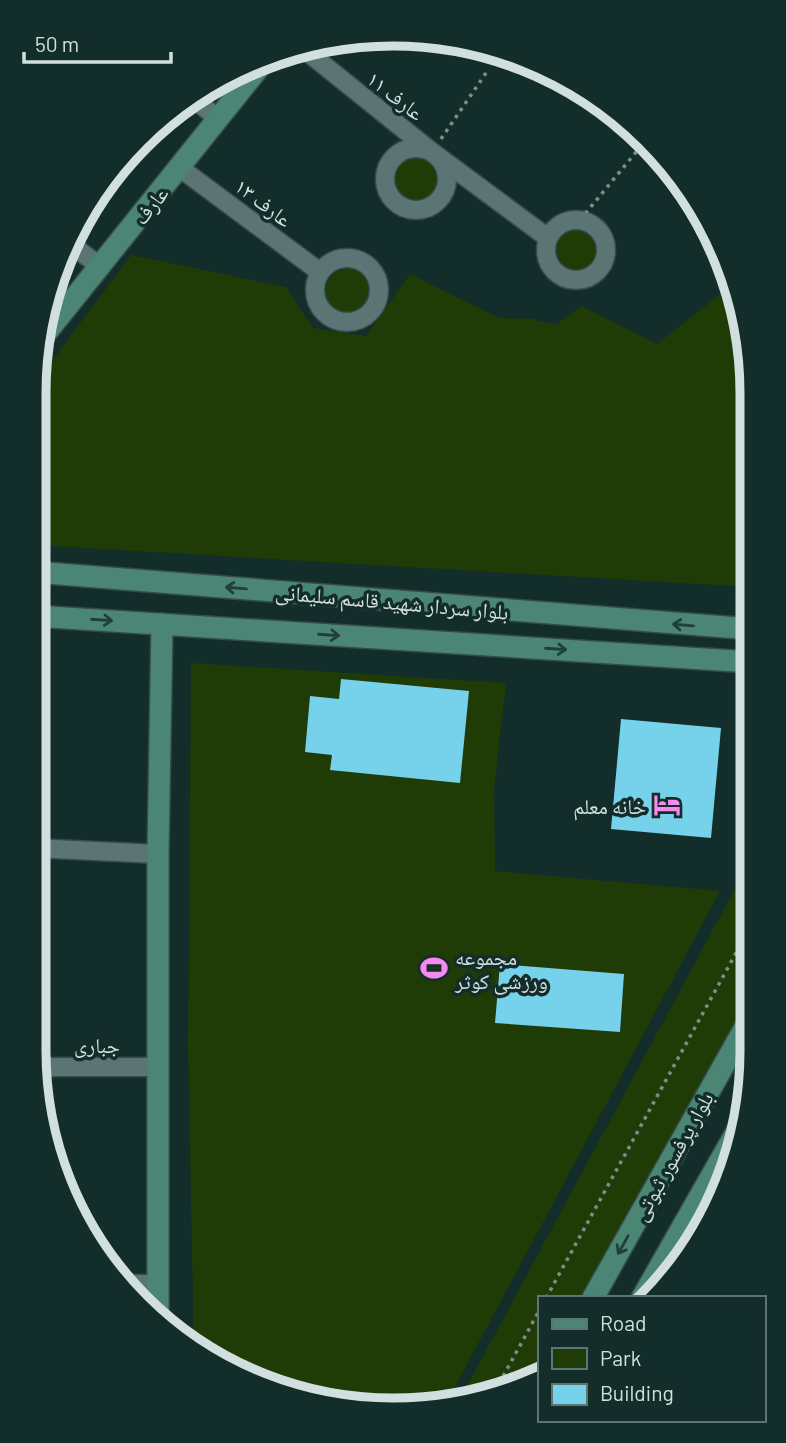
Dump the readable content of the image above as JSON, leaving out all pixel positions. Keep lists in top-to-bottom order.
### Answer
{
  "streets": {
    "main road": ["عارف", "بلوار سردار شهید قاسم سلیمانی", "بلوار پرفسور ثبوتی"],
    "street": ["عارف ۱۱", "عارف ۱۳", "جباری"]
  },
  "crossings": [
    ["عارف ۱۳", "عارف"]
  ],
  "places": {
    "hotel": ["خانه معلم"],
    "sports": ["مجموعه ورزشی کوثر"]
  },
  "legend": ["Road", "Park", "Building"],
  "scale_bar": "50 m"
}
